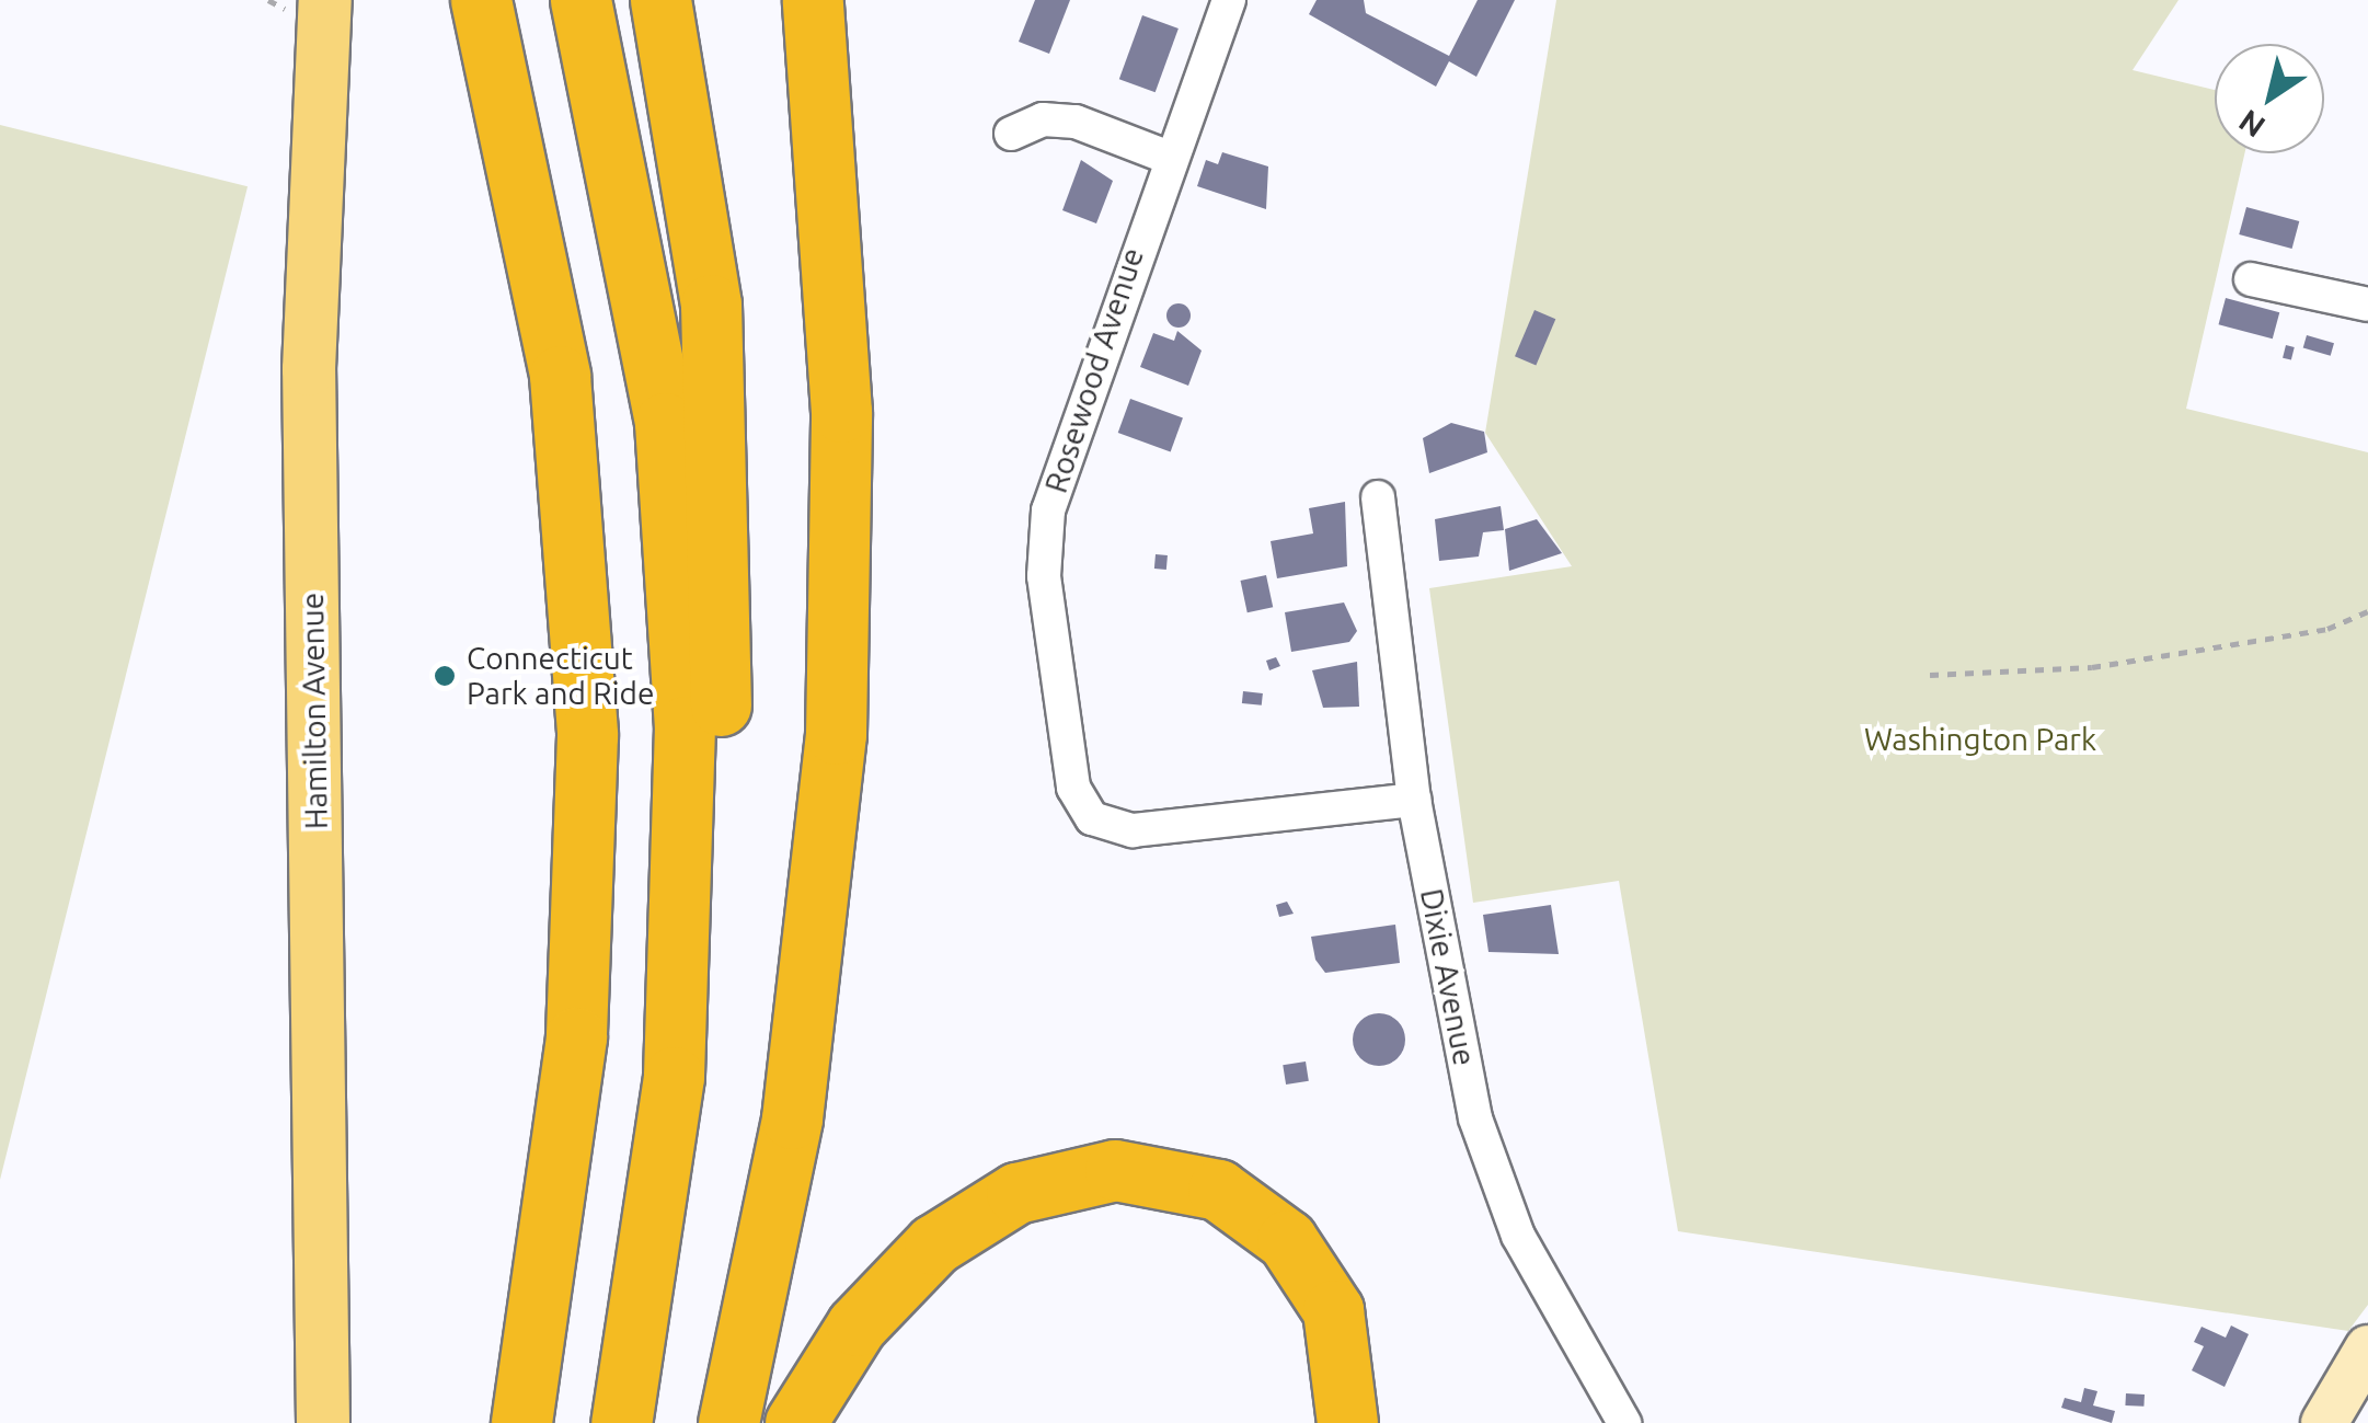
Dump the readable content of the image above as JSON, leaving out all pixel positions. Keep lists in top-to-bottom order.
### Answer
{
  "streets": {
    "main road": ["Hamilton Avenue"],
    "street": ["Rosewood Avenue", "Dixie Avenue"]
  },
  "crossings": [
    ["Rosewood Avenue", "Dixie Avenue"]
  ],
  "parks": ["Washington Park"],
  "places": ["Connecticut Park and Ride"],
  "north": "bottom left"
}
